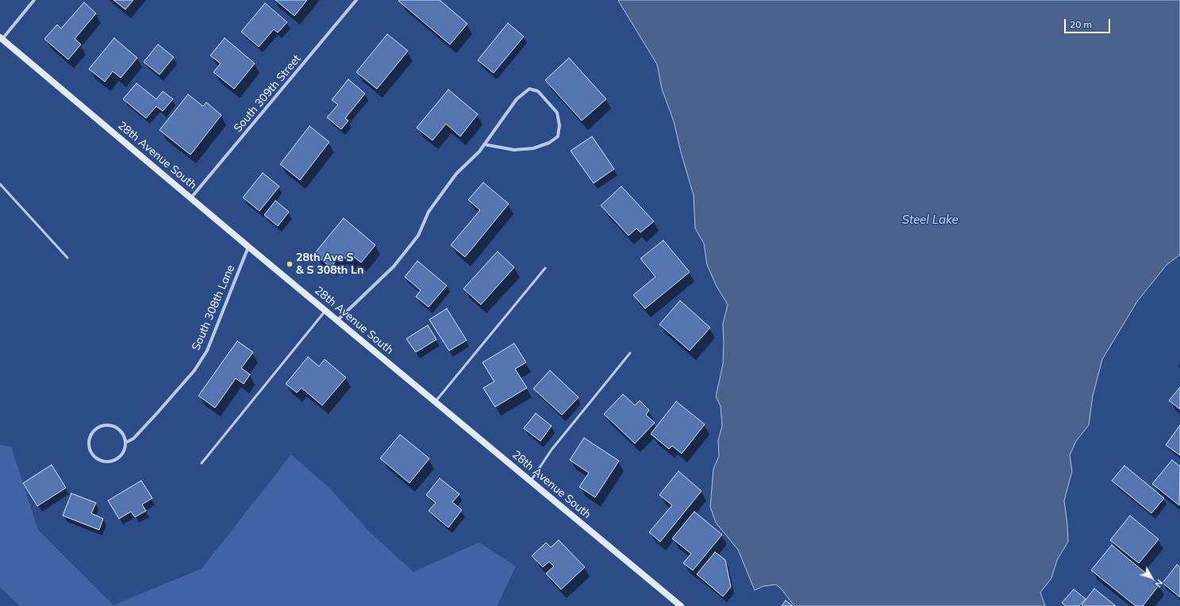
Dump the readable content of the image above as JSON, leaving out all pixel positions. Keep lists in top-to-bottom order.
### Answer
{
  "streets": {
    "street": ["South 309th Street", "28th Avenue South", "South 308th Lane"]
  },
  "crossings": [
    ["South 309th Street", "28th Avenue South"],
    ["28th Avenue South", "South 308th Lane"]
  ],
  "water": ["Steel Lake"],
  "places": ["28th Ave S & S 308th Ln"],
  "scale_bar": "20 m",
  "north": "bottom right"
}
